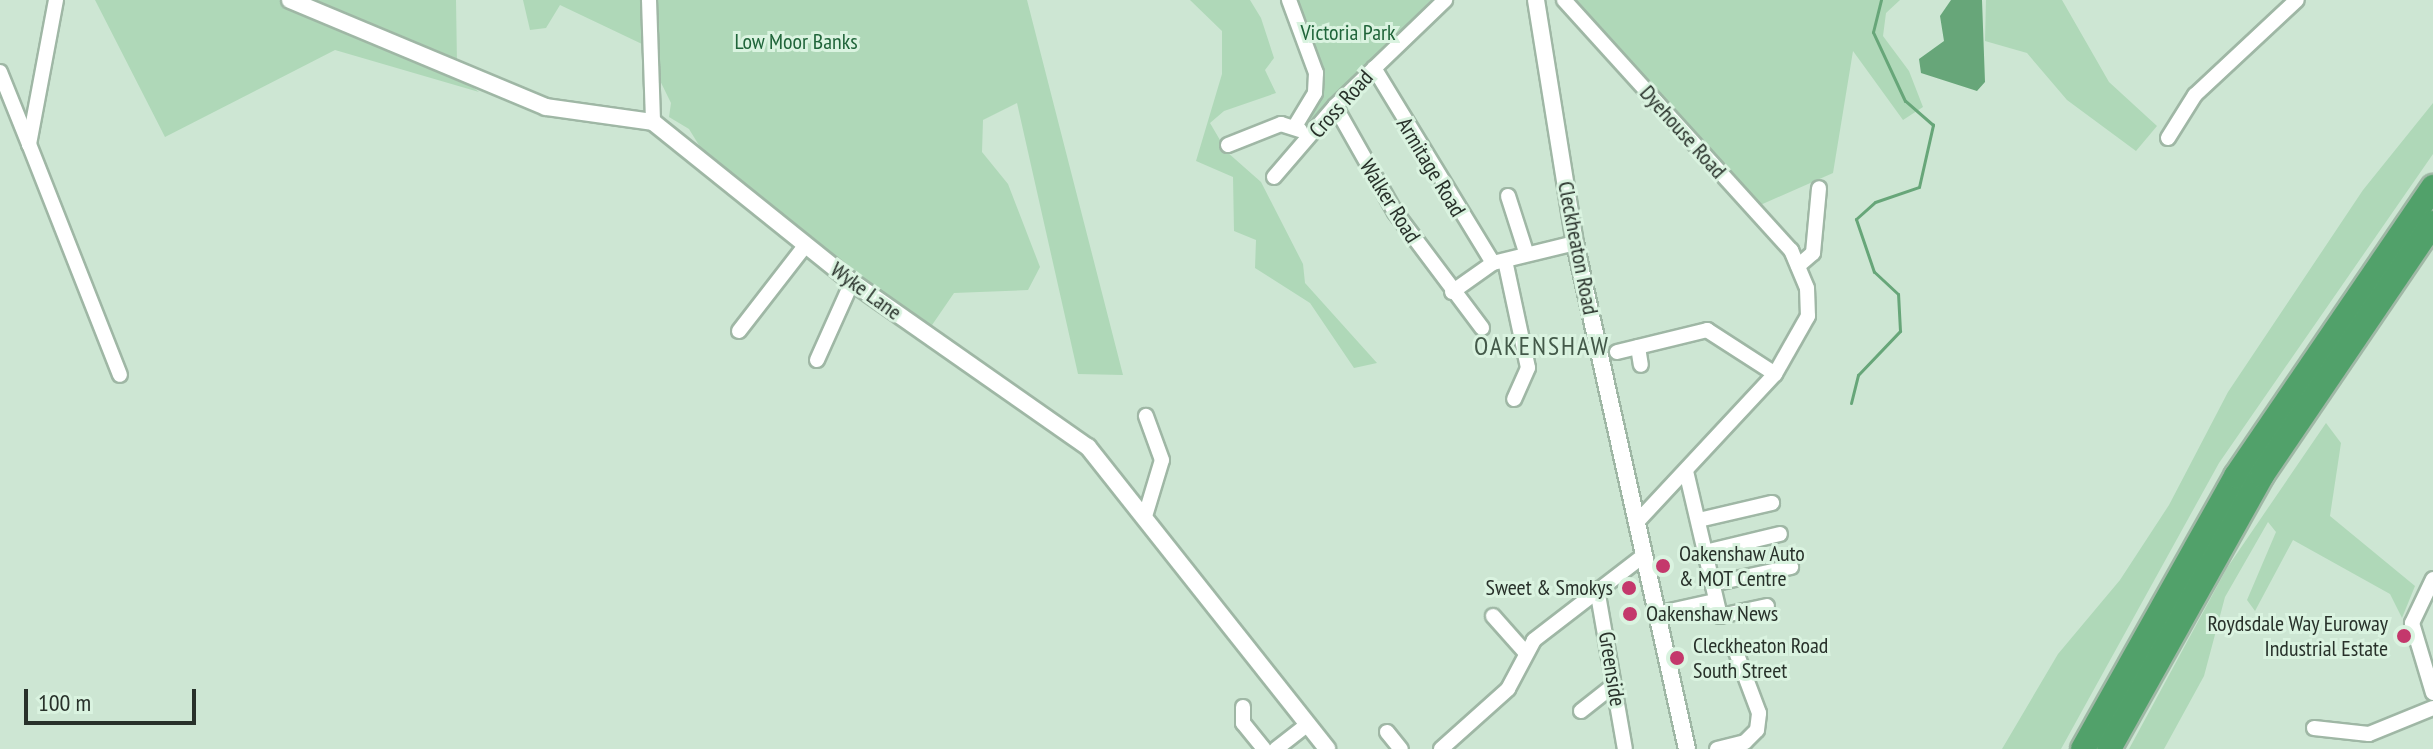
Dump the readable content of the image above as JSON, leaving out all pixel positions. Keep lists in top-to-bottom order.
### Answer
{
  "streets": {
    "street": [
      "Cross Road",
      "Dyehouse Road",
      "Armitage Road",
      "Walker Road",
      "Cleckheaton Road",
      "Wyke Lane",
      "Greenside"
    ]
  },
  "crossings": [
    ["Cross Road", "Armitage Road"],
    ["Cross Road", "Walker Road"]
  ],
  "districts": ["OAKENSHAW"],
  "parks": ["Victoria Park", "Low Moor Banks"],
  "places": [
    "Oakenshaw Auto & MOT Centre",
    "Sweet & Smokys",
    "Oakenshaw News",
    "Roydsdale Way Euroway Industrial Estate",
    "Cleckheaton Road South Street"
  ],
  "scale_bar": "100 m"
}
